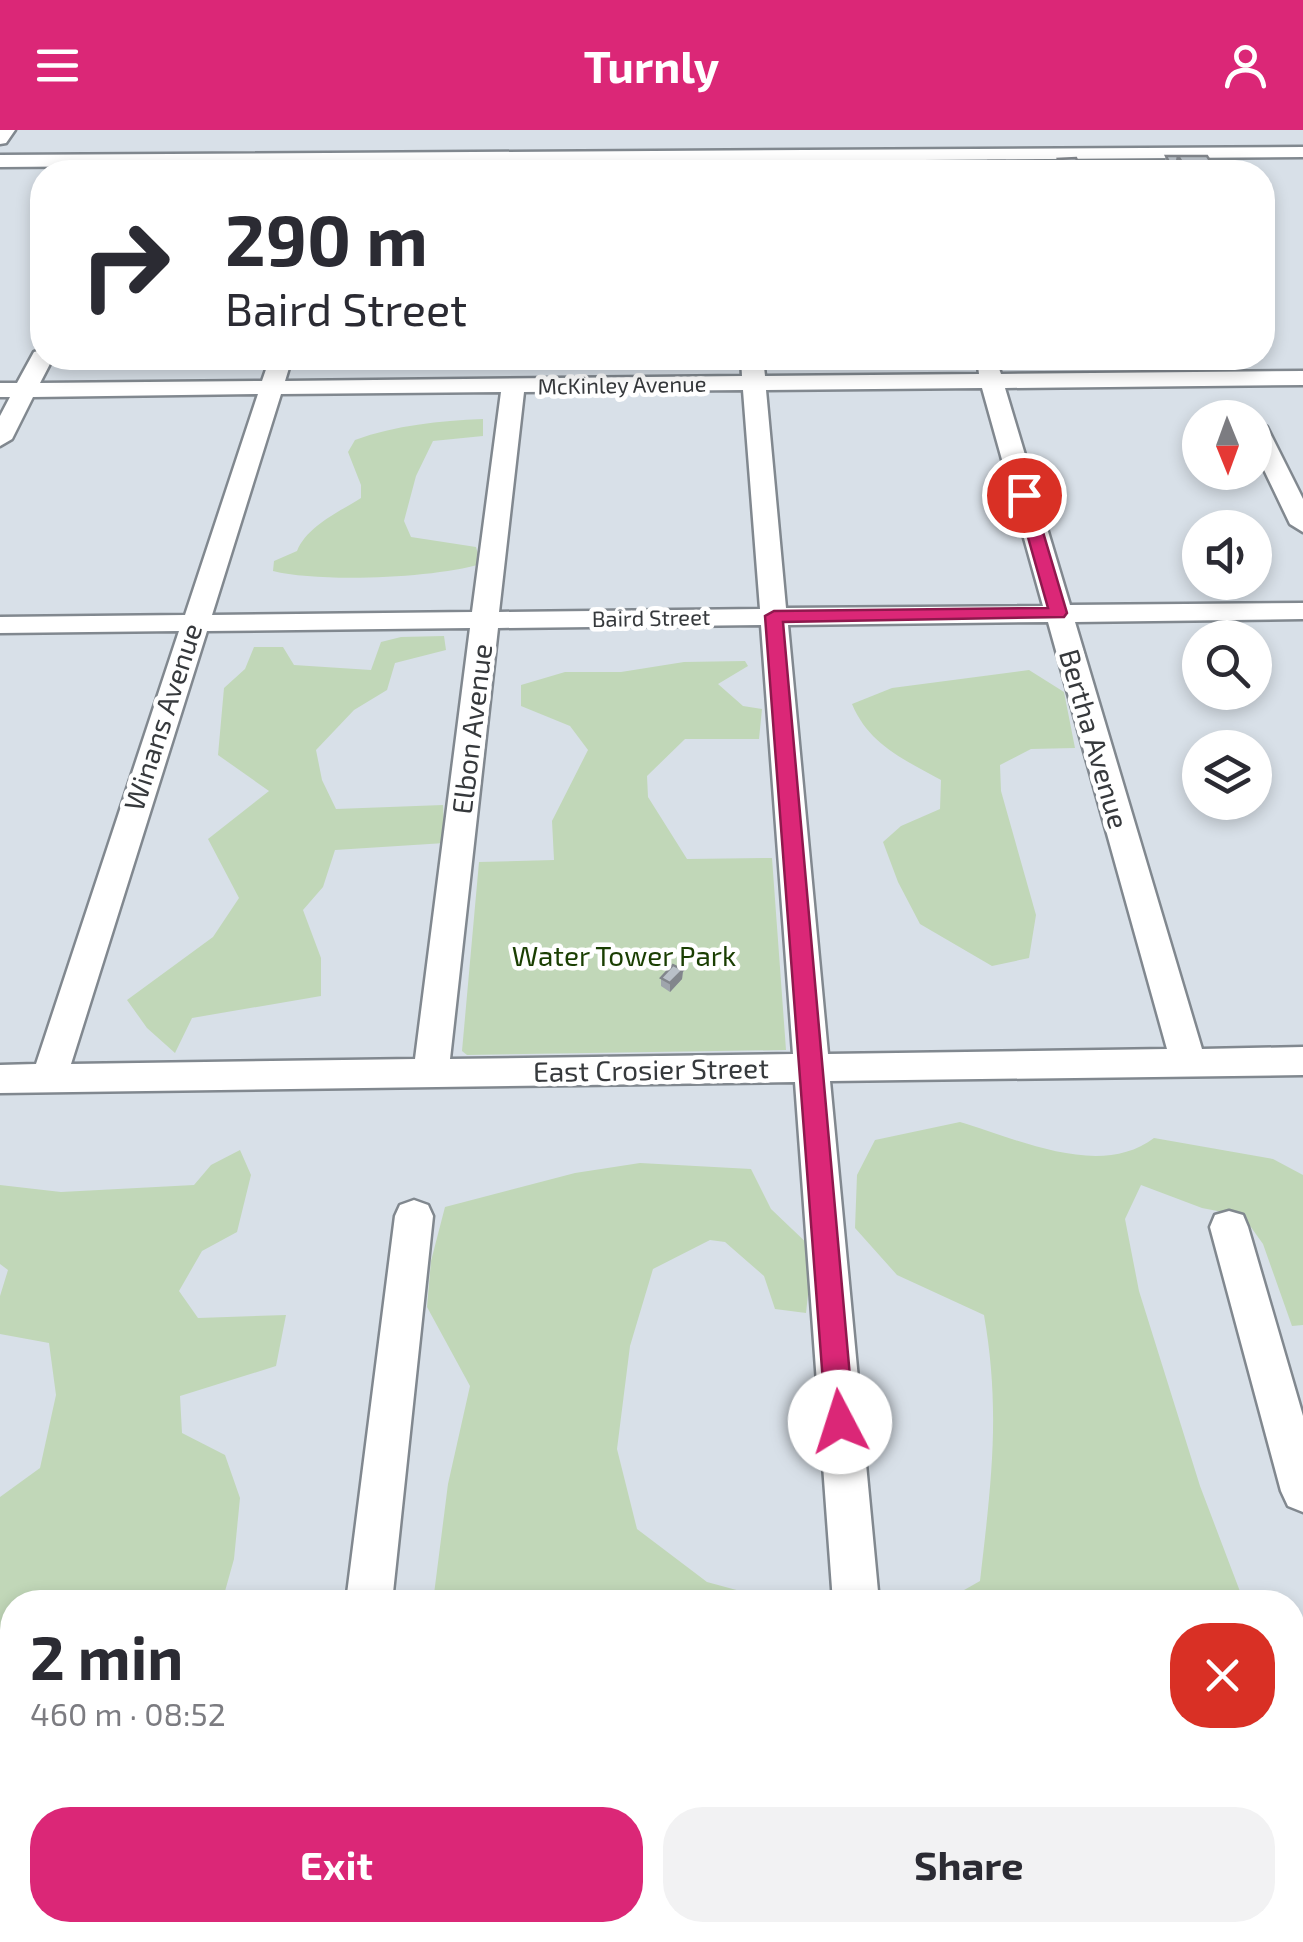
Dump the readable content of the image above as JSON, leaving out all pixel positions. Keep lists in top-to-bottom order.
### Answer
{
  "streets": {
    "street": [
      "McKinley Avenue",
      "Baird Street",
      "Winans Avenue",
      "Elbon Avenue",
      "Bertha Avenue",
      "East Crosier Street"
    ]
  },
  "crossings": [
    ["McKinley Avenue", "Winans Avenue"],
    ["McKinley Avenue", "Elbon Avenue"],
    ["McKinley Avenue", "Bertha Avenue"],
    ["Baird Street", "Winans Avenue"],
    ["Baird Street", "Elbon Avenue"],
    ["Baird Street", "Bertha Avenue"],
    ["Winans Avenue", "East Crosier Street"],
    ["Elbon Avenue", "East Crosier Street"],
    ["Bertha Avenue", "East Crosier Street"]
  ],
  "parks": ["Water Tower Park"],
  "north": "bottom",
  "page": {
    "header": "Turnly",
    "turn": ["290 m", "Baird Street"],
    "heading": ["2 min", "460 m · 08:52"],
    "buttons": ["Exit", "Share"]
  }
}
